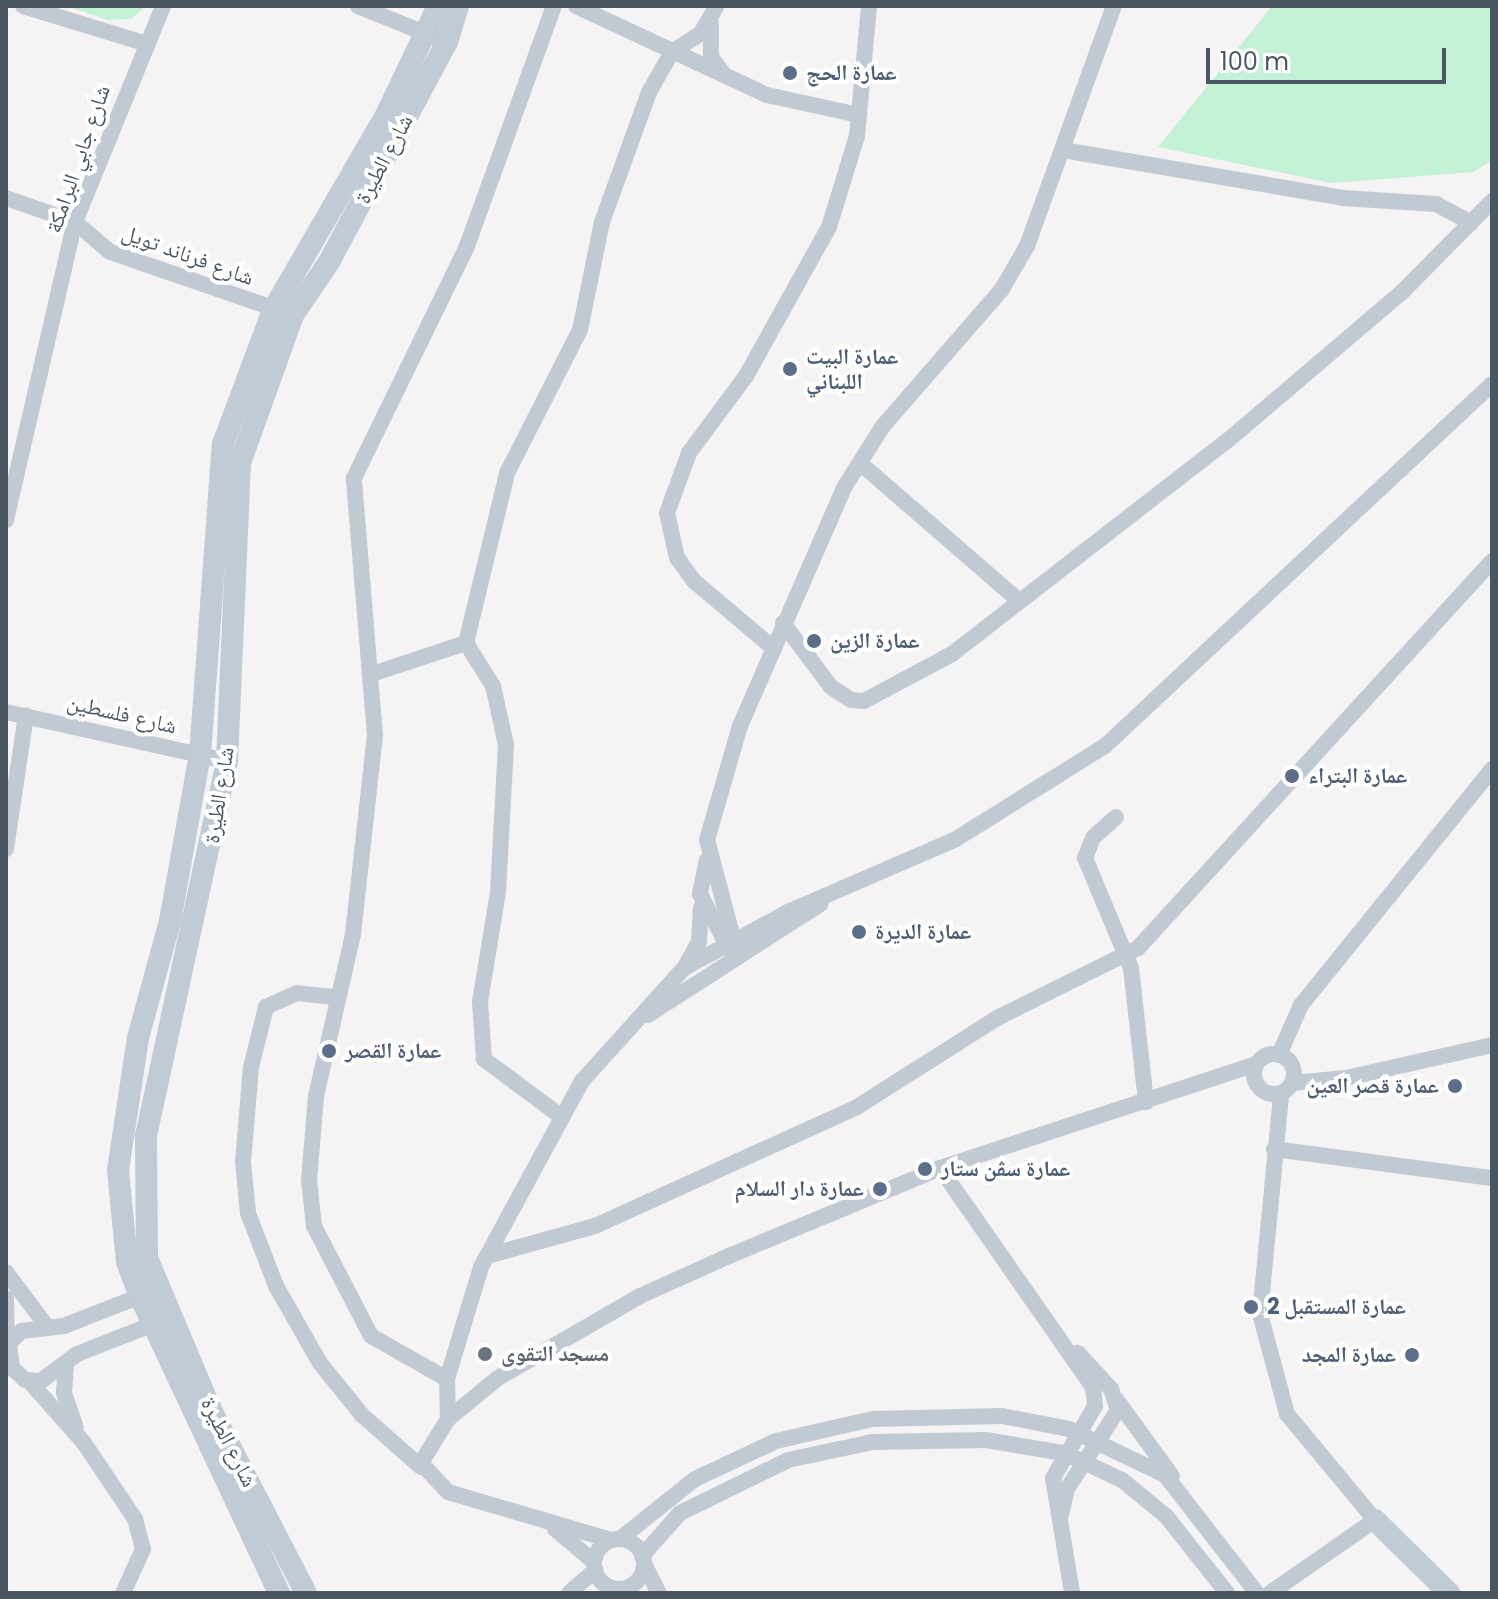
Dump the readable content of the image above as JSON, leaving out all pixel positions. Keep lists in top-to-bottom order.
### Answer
{
  "streets": {
    "main road": ["شارع الطيرة"],
    "street": ["شارع جابي البرامكة", "شارع فرناند تويل", "شارع فلسطين"]
  },
  "crossings": [
    ["شارع جابي البرامكة", "شارع فرناند تويل"],
    ["شارع الطيرة", "شارع فرناند تويل"],
    ["شارع الطيرة", "شارع فلسطين"]
  ],
  "places": [
    "عمارة الحج",
    "عمارة البيت اللبناني",
    "عمارة الزين",
    "عمارة البتراء",
    "عمارة الديرة",
    "عمارة القصر",
    "عمارة قصر العين",
    "عمارة سڤن ستار",
    "عمارة دار السلام",
    "عمارة المستقبل 2",
    "مسجد التقوى",
    "عمارة المجد"
  ],
  "scale_bar": "100 m"
}
